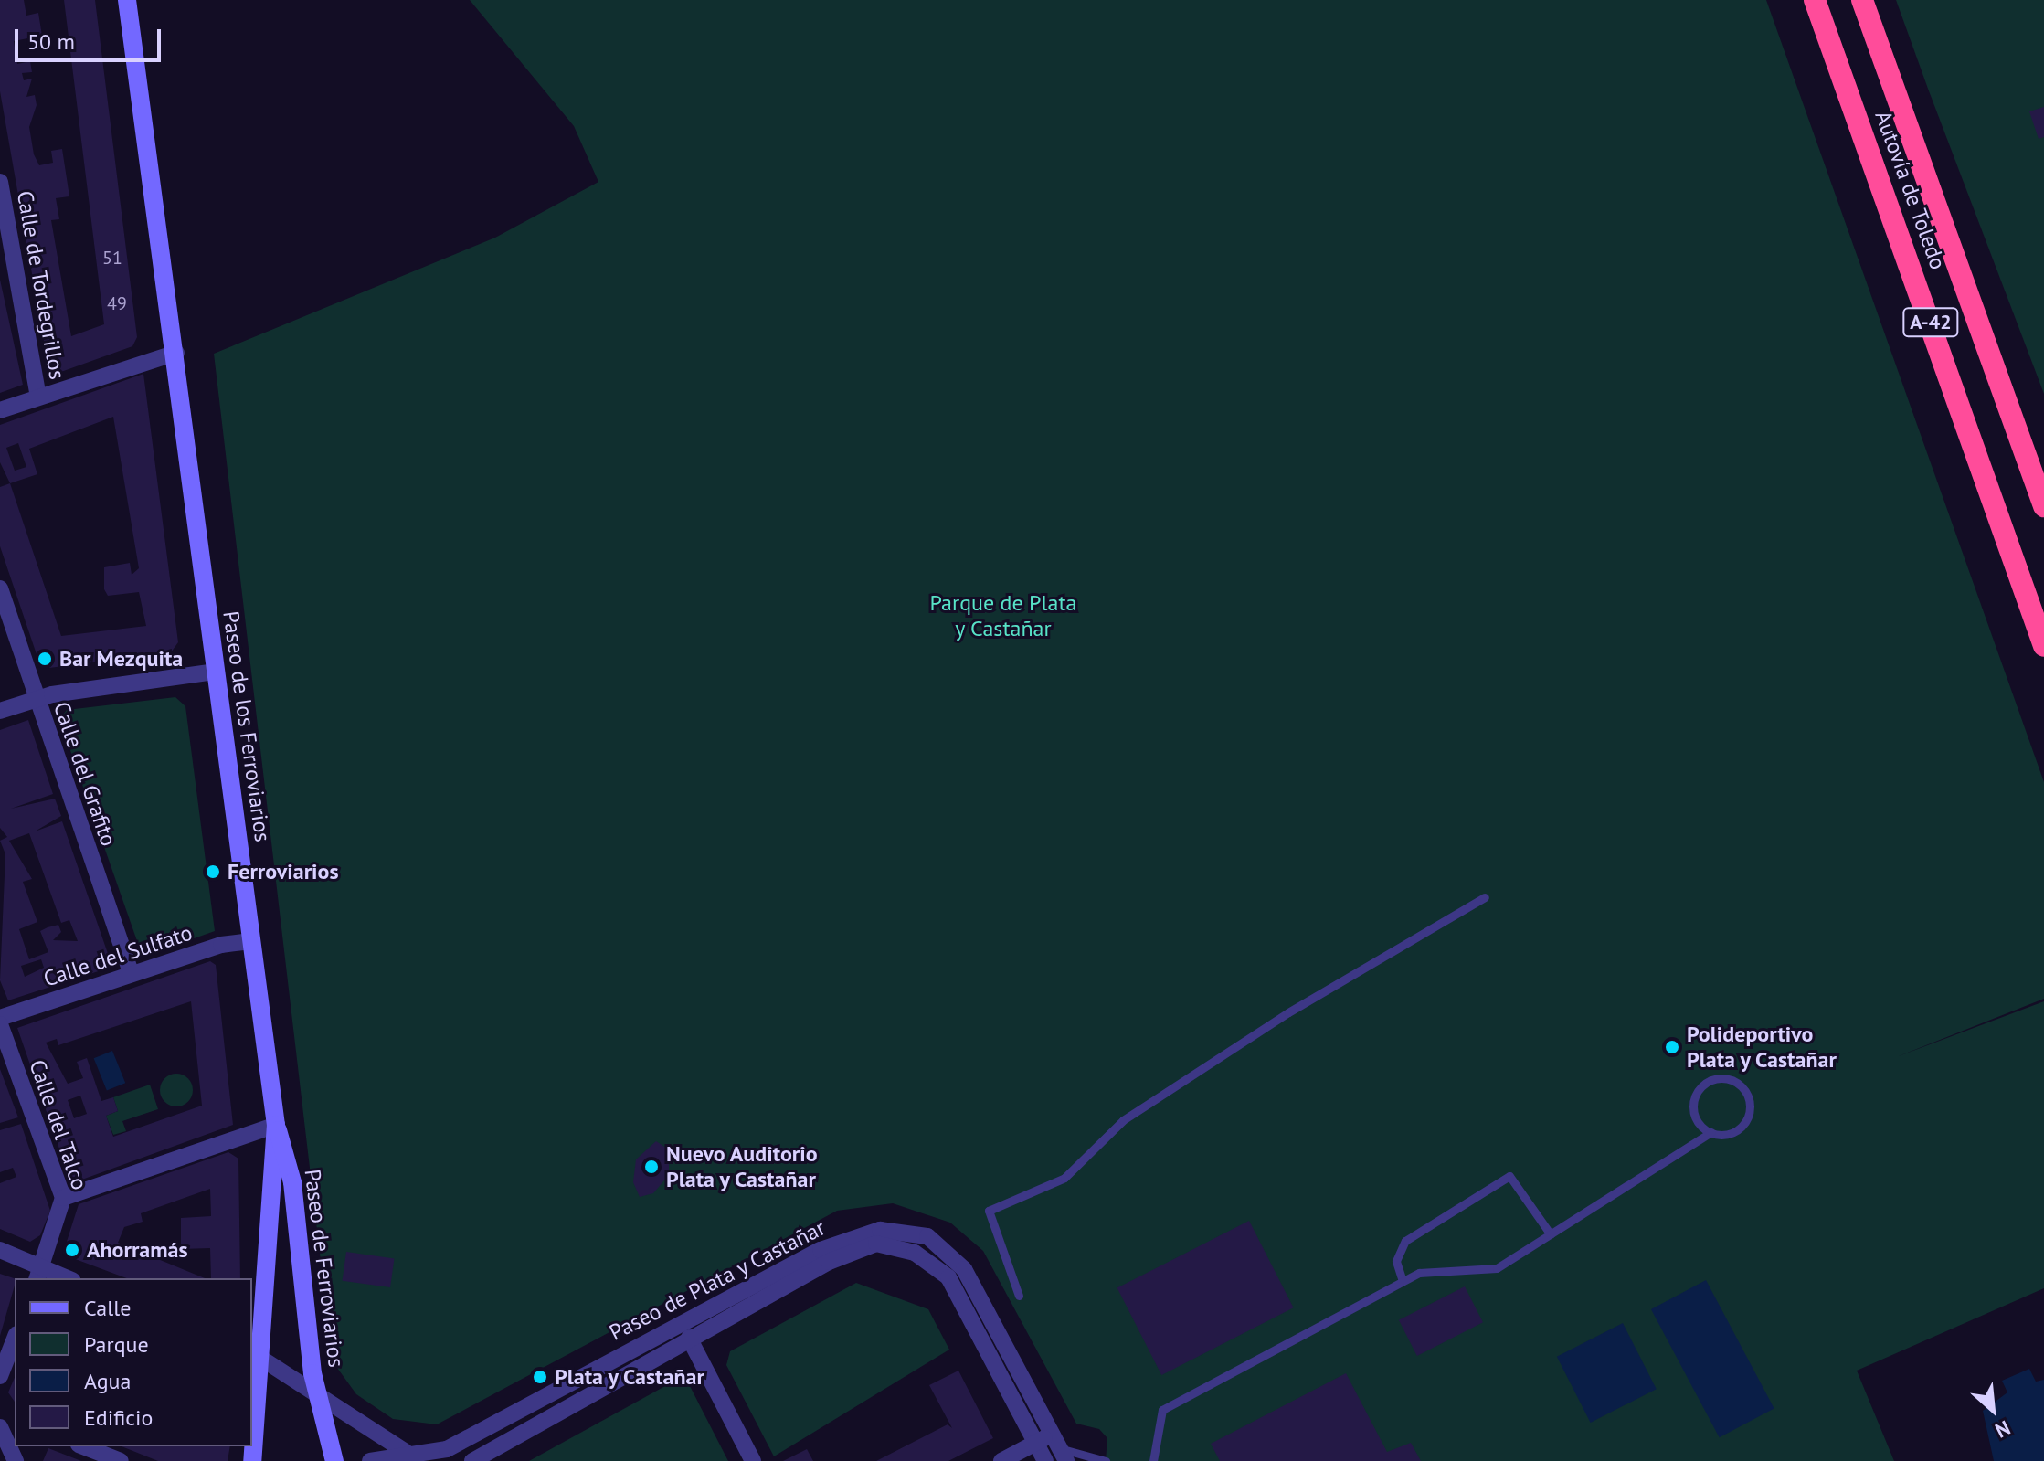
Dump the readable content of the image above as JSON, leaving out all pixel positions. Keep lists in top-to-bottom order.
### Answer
{
  "streets": {
    "highway": ["Autovía de Toledo", "A-42"],
    "main road": ["Paseo de los Ferroviarios", "Paseo de Ferroviarios"],
    "street": [
      "Calle de Tordegrillos",
      "Calle del Grafito",
      "Calle del Sulfato",
      "Calle del Talco",
      "Paseo de Plata y Castañar"
    ]
  },
  "crossings": [
    ["Paseo de los Ferroviarios", "Calle del Sulfato"],
    ["Paseo de los Ferroviarios", "Paseo de Ferroviarios"],
    ["Calle del Grafito", "Calle del Sulfato"]
  ],
  "parks": ["Parque de Plata y Castañar"],
  "places": [
    "Bar Mezquita",
    "Ferroviarios",
    "Polideportivo Plata y Castañar",
    "Nuevo Auditorio Plata y Castañar",
    "Ahorramás",
    "Plata y Castañar"
  ],
  "house_numbers": ["51", "49"],
  "legend": [
    "Calle",
    "Parque",
    "Agua",
    "Edificio"
  ],
  "scale_bar": "50 m",
  "north": "bottom right"
}
